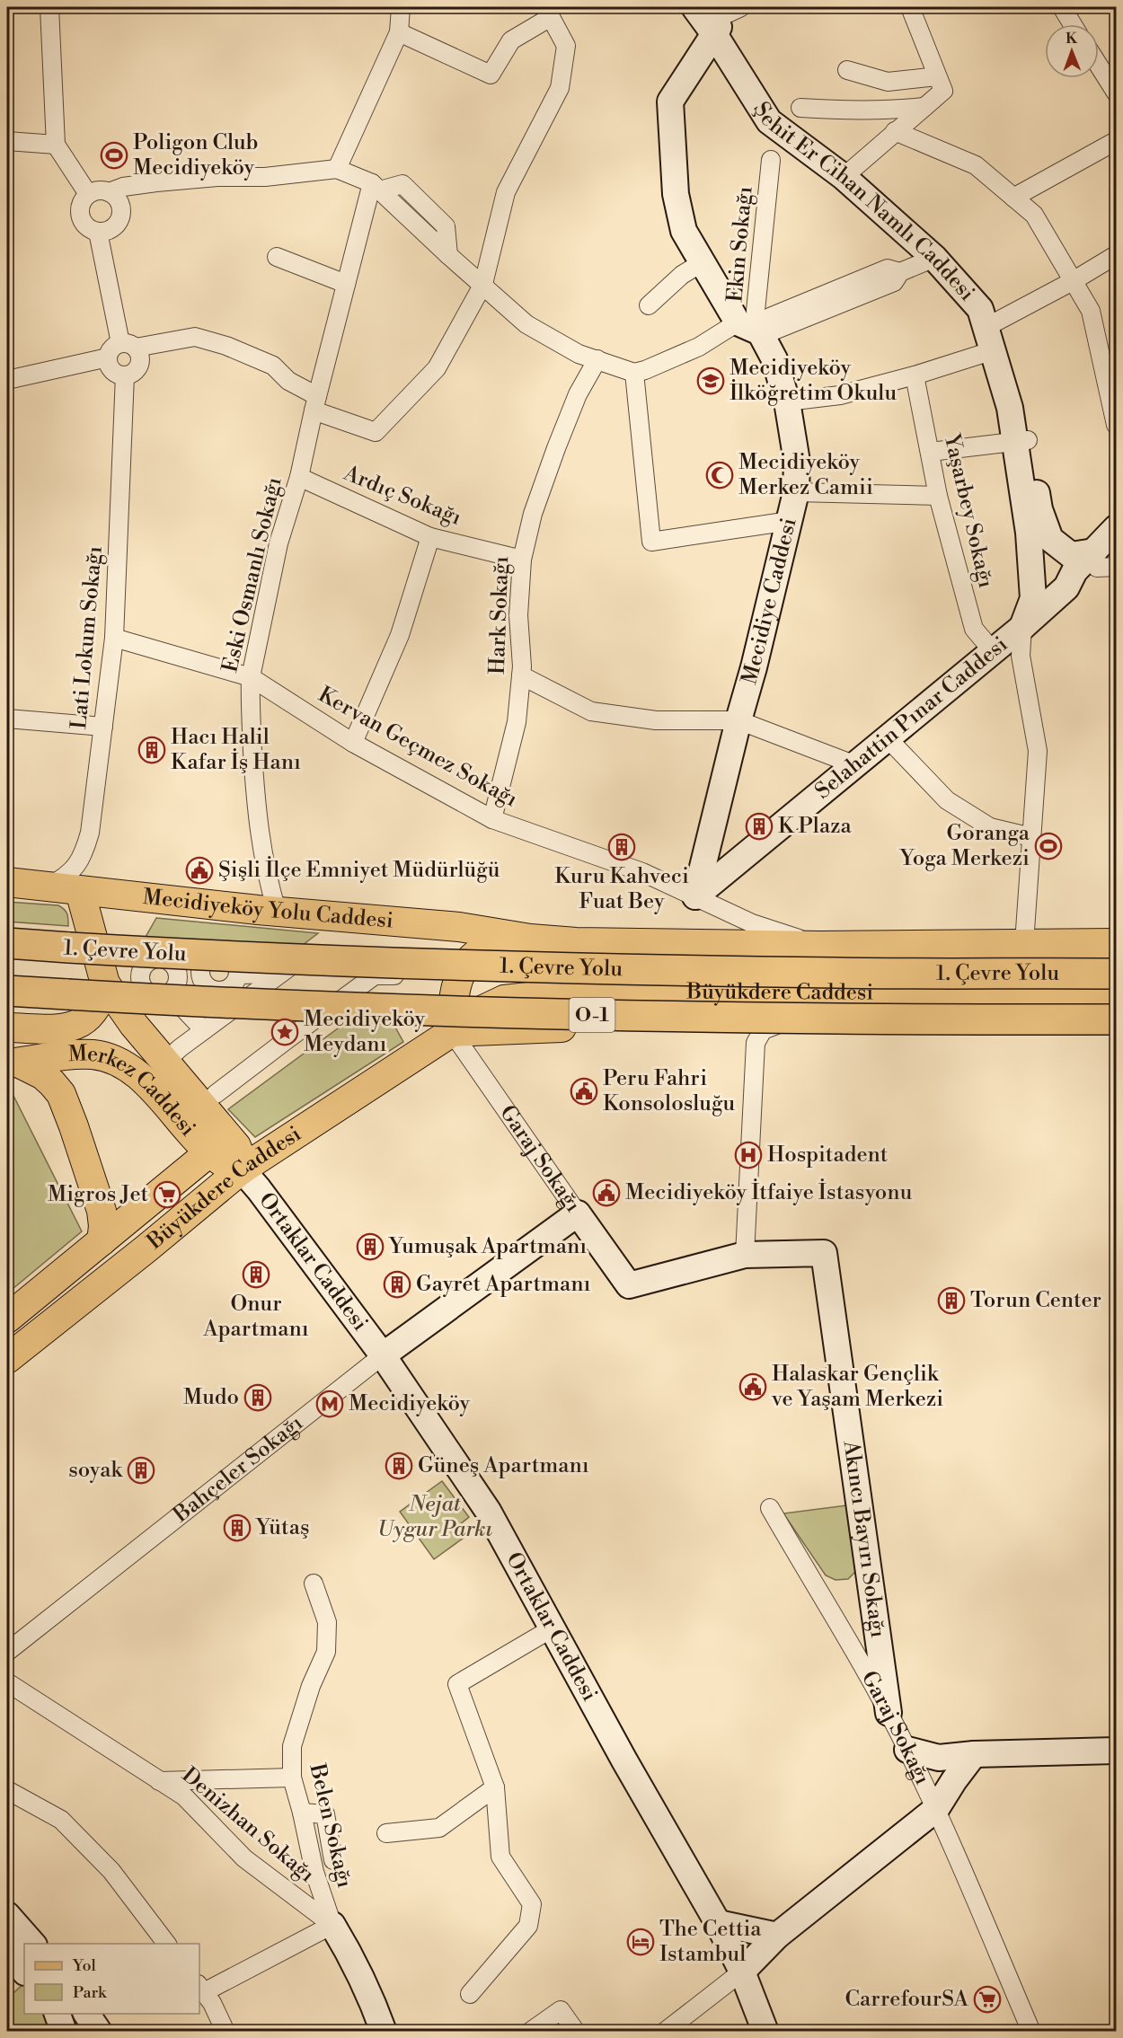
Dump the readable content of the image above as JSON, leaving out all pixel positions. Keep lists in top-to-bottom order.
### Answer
{
  "streets": {
    "highway": ["1. Çevre Yolu", "O-1"],
    "main road": ["Mecidiyeköy Yolu Caddesi", "Büyükdere Caddesi", "Merkez Caddesi"],
    "street": [
      "Şehit Er Cihan Namlı Caddesi",
      "Ekin Sokağı",
      "Ardıç Sokağı",
      "Yaşarbey Sokağı",
      "Eski Osmanlı Sokağı",
      "Mecidiye Caddesi",
      "Hark Sokağı",
      "Lati Lokum Sokağı",
      "Selahattin Pınar Caddesi",
      "Kervan Geçmez Sokağı",
      "Garaj Sokağı",
      "Ortaklar Caddesi",
      "Bahçeler Sokağı",
      "Akıncı Bayırı Sokağı",
      "Denizhan Sokağı",
      "Belen Sokağı"
    ]
  },
  "crossings": [
    ["Şehit Er Cihan Namlı Caddesi", "Mecidiye Caddesi"],
    ["Şehit Er Cihan Namlı Caddesi", "Selahattin Pınar Caddesi"],
    ["Ekin Sokağı", "Mecidiye Caddesi"],
    ["Ardıç Sokağı", "Eski Osmanlı Sokağı"],
    ["Ardıç Sokağı", "Hark Sokağı"],
    ["Yaşarbey Sokağı", "Selahattin Pınar Caddesi"],
    ["Eski Osmanlı Sokağı", "Kervan Geçmez Sokağı"],
    ["Eski Osmanlı Sokağı", "Mecidiyeköy Yolu Caddesi"],
    ["Mecidiye Caddesi", "Selahattin Pınar Caddesi"],
    ["Mecidiye Caddesi", "Kervan Geçmez Sokağı"],
    ["Hark Sokağı", "Kervan Geçmez Sokağı"],
    ["Lati Lokum Sokağı", "Kervan Geçmez Sokağı"],
    ["Lati Lokum Sokağı", "Mecidiyeköy Yolu Caddesi"],
    ["Selahattin Pınar Caddesi", "Kervan Geçmez Sokağı"],
    ["Büyükdere Caddesi", "Merkez Caddesi"],
    ["Büyükdere Caddesi", "Garaj Sokağı"],
    ["Büyükdere Caddesi", "Ortaklar Caddesi"],
    ["Merkez Caddesi", "Ortaklar Caddesi"],
    ["Garaj Sokağı", "Bahçeler Sokağı"],
    ["Garaj Sokağı", "Akıncı Bayırı Sokağı"],
    ["Ortaklar Caddesi", "Bahçeler Sokağı"],
    ["Denizhan Sokağı", "Belen Sokağı"]
  ],
  "parks": ["Nejat Uygur Parkı"],
  "places": {
    "sports": ["Poligon Club Mecidiyeköy", "Goranga Yoga Merkezi"],
    "school or university": ["Mecidiyeköy İlköğretim Okulu"],
    "mosque": ["Mecidiyeköy Merkez Camii"],
    "building": [
      "Hacı Halil Kafar İş Hanı",
      "K Plaza",
      "Kuru Kahveci Fuat Bey",
      "Yumuşak Apartmanı",
      "Onur Apartmanı",
      "Gayret Apartmanı",
      "Torun Center",
      "Mudo",
      "Güneş Apartmanı",
      "soyak",
      "Yütaş"
    ],
    "public building": [
      "Şişli İlçe Emniyet Müdürlüğü",
      "Peru Fahri Konsolosluğu",
      "Mecidiyeköy İtfaiye İstasyonu",
      "Halaskar Gençlik ve Yaşam Merkezi"
    ],
    "place": ["Mecidiyeköy Meydanı"],
    "hospital": ["Hospitadent"],
    "supermarket": ["Migros Jet", "CarrefourSA"],
    "metro station": ["Mecidiyeköy"],
    "hotel": ["The Cettia Istambul"]
  },
  "legend": ["Yol", "Park"],
  "north": "top"
}
